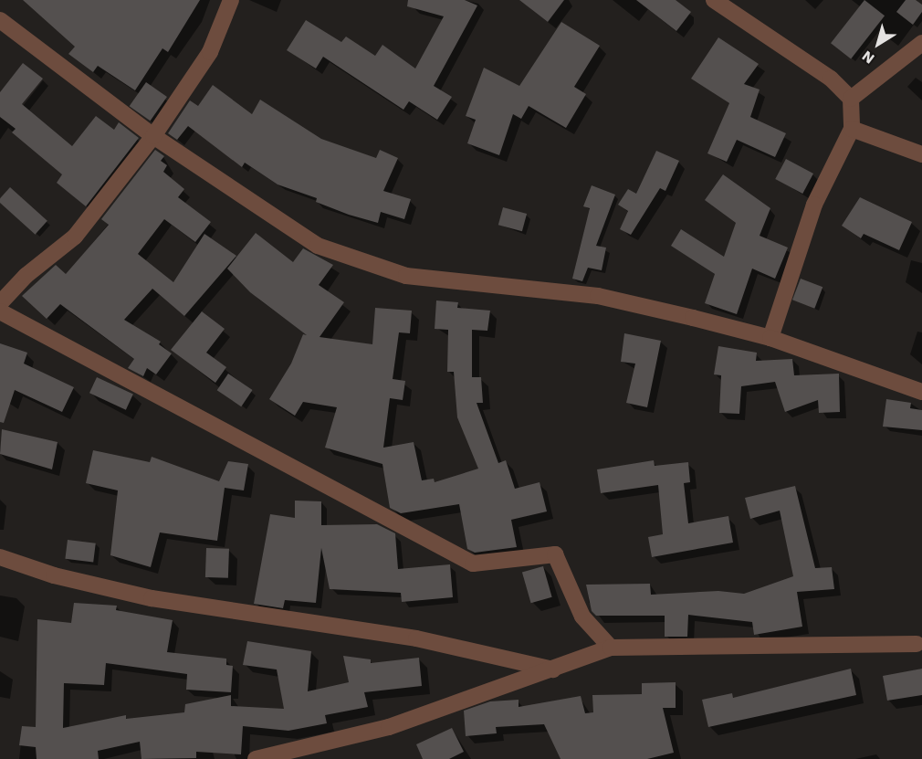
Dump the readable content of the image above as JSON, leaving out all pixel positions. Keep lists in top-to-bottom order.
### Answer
{
  "north": "bottom left"
}
